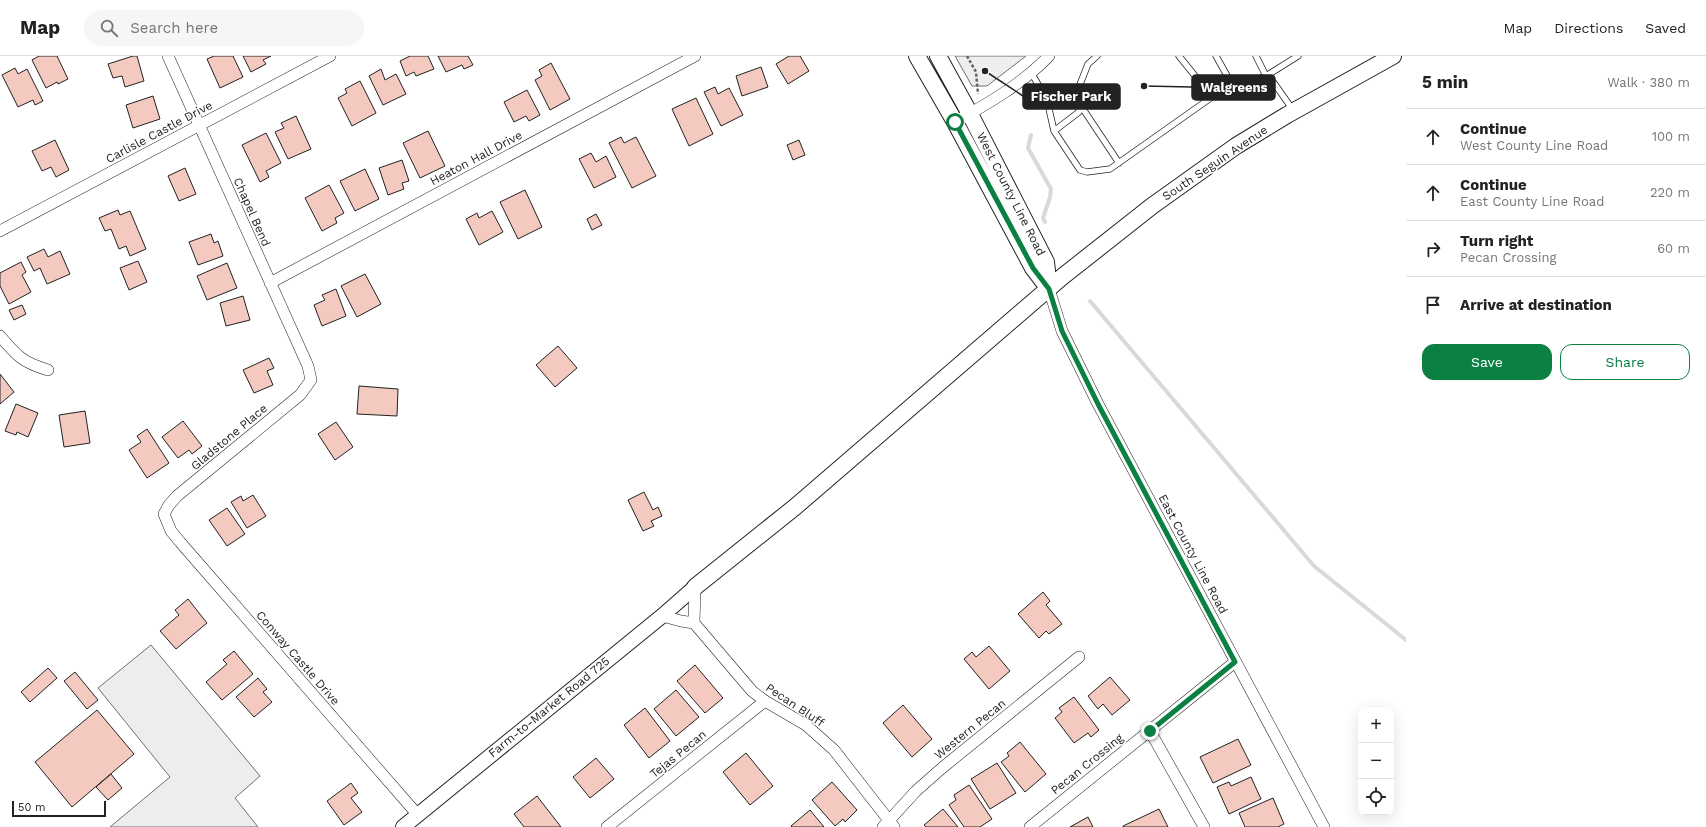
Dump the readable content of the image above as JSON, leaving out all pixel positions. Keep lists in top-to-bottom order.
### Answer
{
  "streets": {
    "main road": ["South Seguin Avenue", "West County Line Road"],
    "street": [
      "Carlisle Castle Drive",
      "Heaton Hall Drive",
      "Chapel Bend",
      "Gladstone Place",
      "East County Line Road",
      "Conway Castle Drive",
      "Pecan Bluff",
      "Farm-to-Market Road 725",
      "Western Pecan",
      "Tejas Pecan",
      "Pecan Crossing"
    ]
  },
  "crossings": [
    ["Carlisle Castle Drive", "Chapel Bend"],
    ["Heaton Hall Drive", "Chapel Bend"],
    ["South Seguin Avenue", "West County Line Road"],
    ["South Seguin Avenue", "East County Line Road"],
    ["South Seguin Avenue", "Farm-to-Market Road 725"],
    ["West County Line Road", "East County Line Road"],
    ["Chapel Bend", "Gladstone Place"],
    ["Gladstone Place", "Conway Castle Drive"],
    ["East County Line Road", "Pecan Crossing"],
    ["Conway Castle Drive", "Farm-to-Market Road 725"],
    ["Pecan Bluff", "Western Pecan"],
    ["Pecan Bluff", "Tejas Pecan"]
  ],
  "places": ["Fischer Park", "Walgreens"],
  "scale_bar": "50 m",
  "page": {
    "header": "Map",
    "search": "Search here",
    "nav": ["Map", "Directions", "Saved"],
    "heading": ["5 min", "Walk · 380 m"],
    "list": [
      ["Continue", "West County Line Road", "100 m"],
      ["Continue", "East County Line Road", "220 m"],
      ["Turn right", "Pecan Crossing", "60 m"],
      "Arrive at destination"
    ],
    "buttons": ["Save", "Share"],
    "map_buttons": ["+", "−"],
    "scale": "50 m"
  }
}
